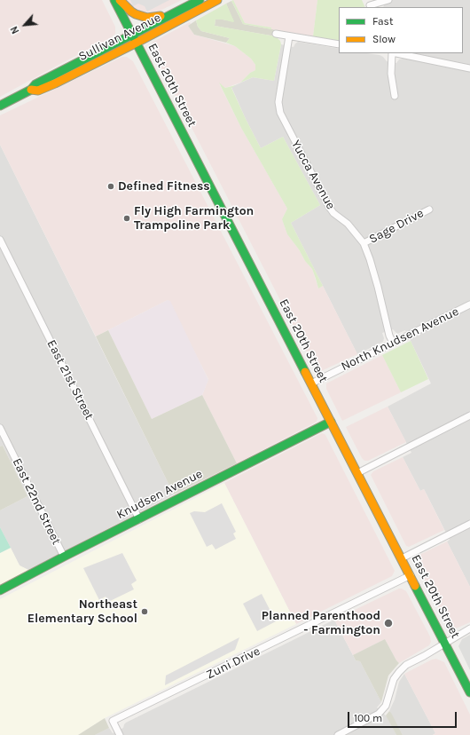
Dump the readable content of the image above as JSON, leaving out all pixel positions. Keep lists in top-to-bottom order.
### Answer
{
  "streets": {
    "main road": ["Sullivan Avenue", "East 20th Street", "Knudsen Avenue"],
    "street": [
      "Yucca Avenue",
      "Sage Drive",
      "North Knudsen Avenue",
      "East 21st Street",
      "East 22nd Street",
      "Zuni Drive"
    ]
  },
  "crossings": [
    ["Sullivan Avenue", "East 20th Street"],
    ["East 20th Street", "North Knudsen Avenue"],
    ["East 20th Street", "Knudsen Avenue"],
    ["East 20th Street", "Zuni Drive"],
    ["Yucca Avenue", "Sage Drive"],
    ["Yucca Avenue", "North Knudsen Avenue"],
    ["East 21st Street", "Knudsen Avenue"],
    ["Knudsen Avenue", "East 22nd Street"]
  ],
  "places": [
    "Defined Fitness",
    "Fly High Farmington Trampoline Park",
    "Northeast Elementary School",
    "Planned Parenthood - Farmington"
  ],
  "legend": ["Fast", "Slow"],
  "scale_bar": "100 m",
  "north": "bottom left"
}
